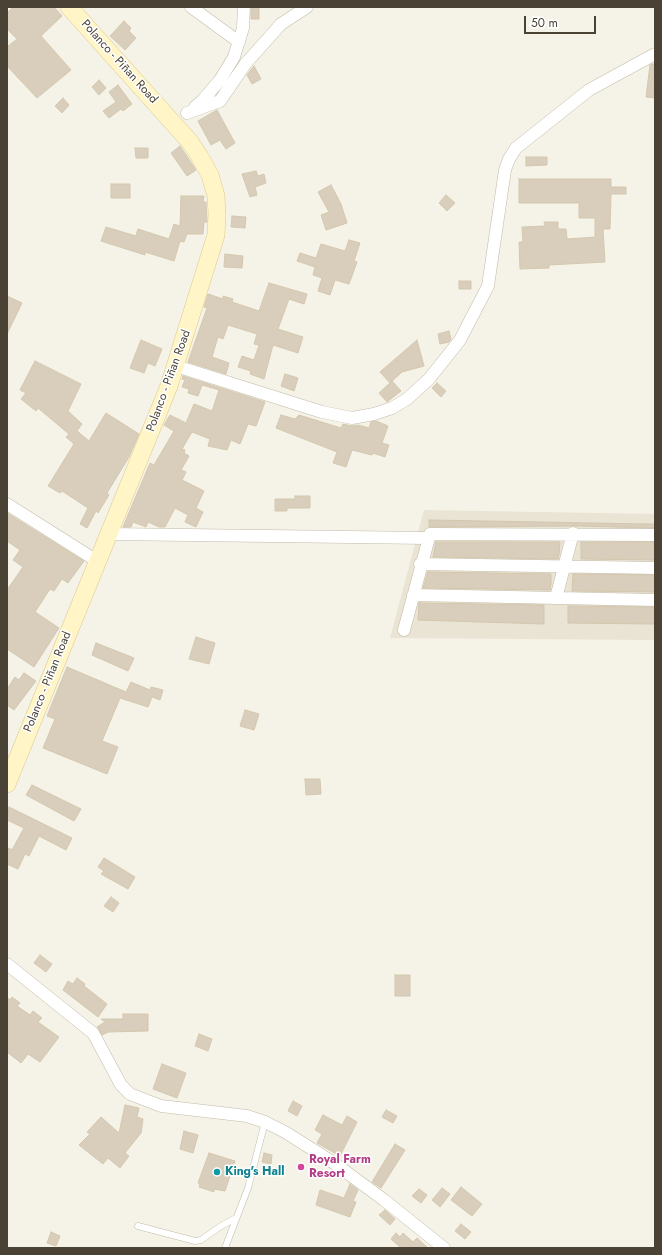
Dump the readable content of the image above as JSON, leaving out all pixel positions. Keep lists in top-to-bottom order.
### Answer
{
  "streets": {
    "main road": ["Polanco - Piñan Road"]
  },
  "places": ["Royal Farm Resort", "King's Hall"],
  "scale_bar": "50 m"
}
